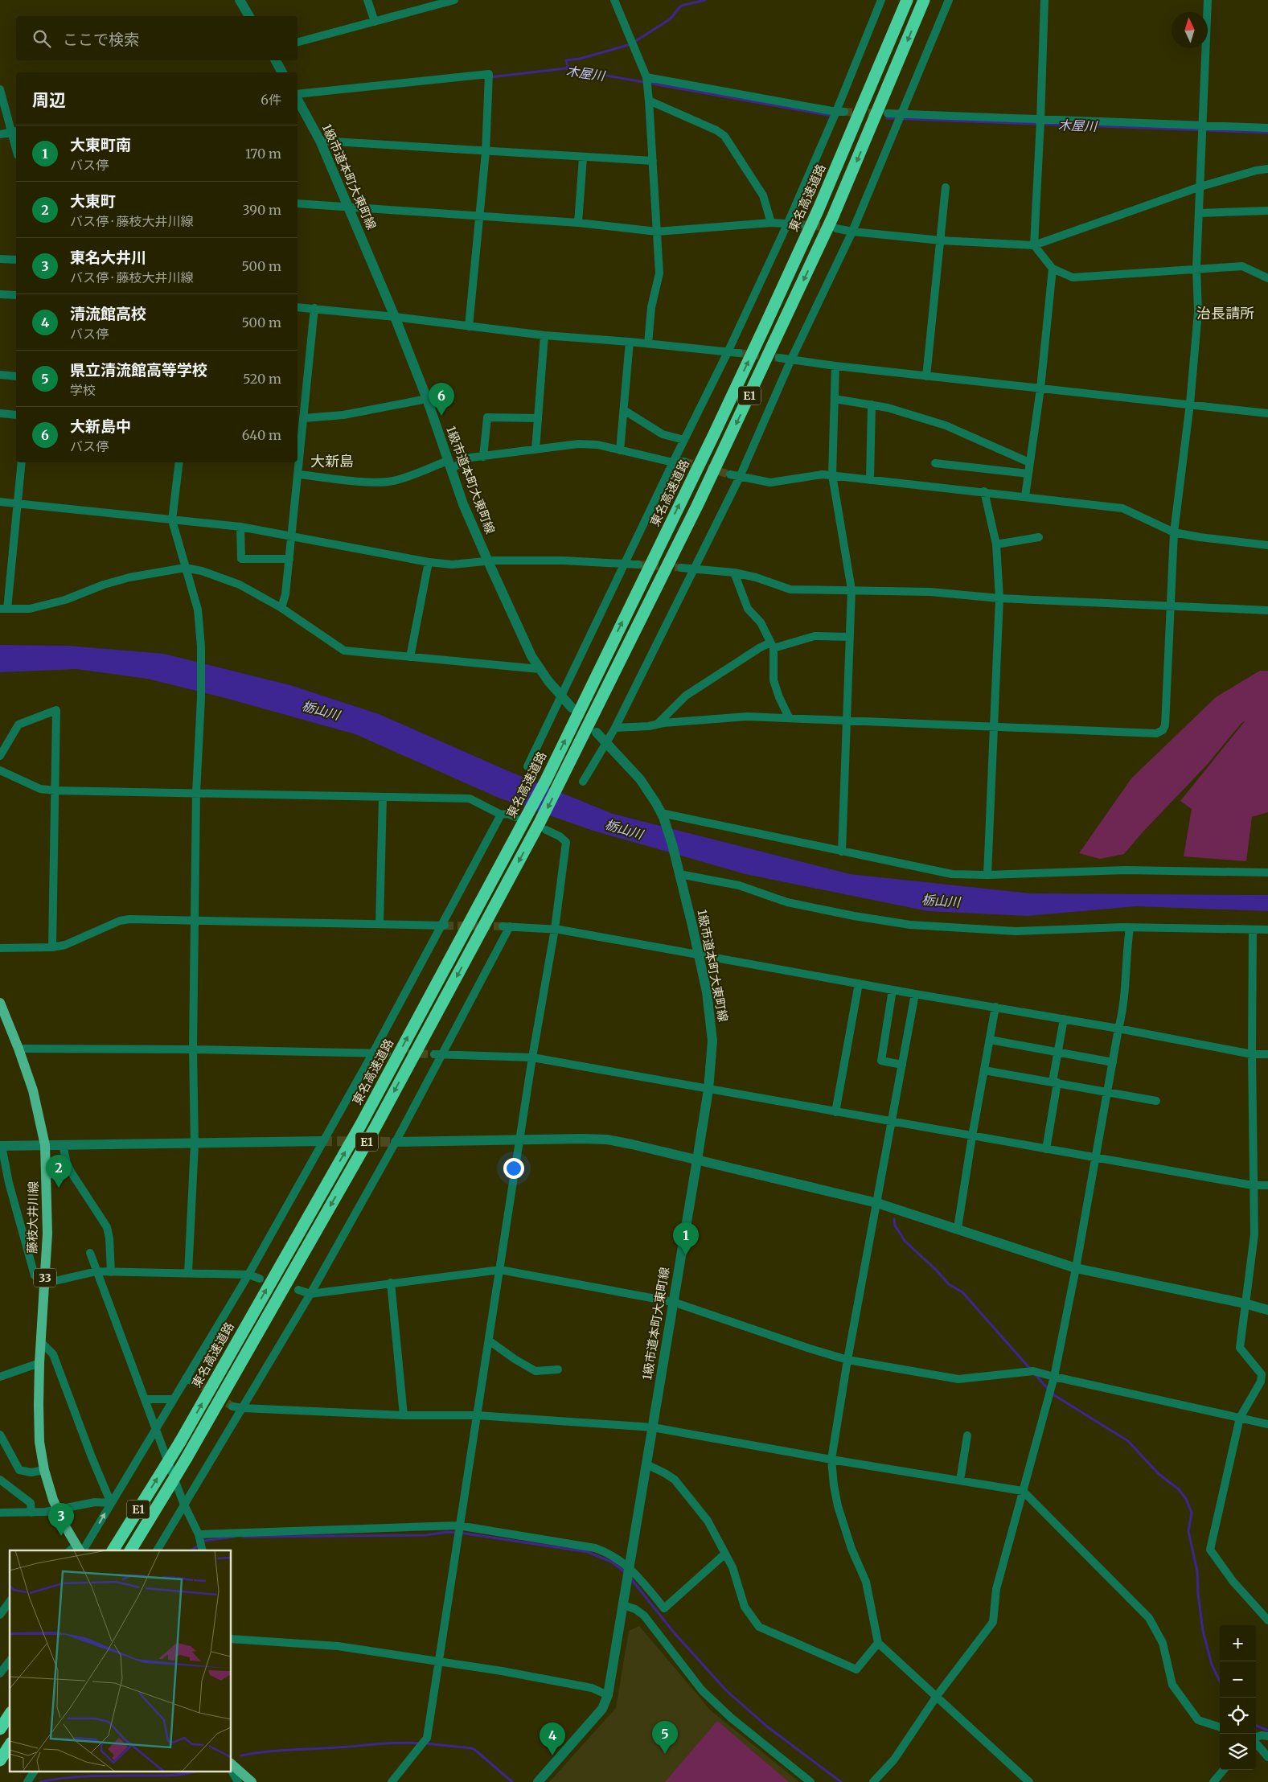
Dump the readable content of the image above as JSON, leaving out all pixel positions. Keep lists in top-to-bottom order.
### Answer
{
  "streets": {
    "highway": ["東名高速道路", "E1"],
    "main road": ["藤枝大井川線", "33"],
    "street": ["1級市道本町大東町線"]
  },
  "districts": ["治長請所", "大新島"],
  "water": ["木屋川", "栃山川"],
  "north": "top",
  "page": {
    "search": "ここで検索",
    "heading": ["周辺", "6件"],
    "list": [
      {
        "mark": "1",
        "name": "大東町南",
        "note": "バス停",
        "value": "170 m"
      },
      {
        "mark": "2",
        "name": "大東町",
        "note": "バス停 · 藤枝大井川線",
        "value": "390 m"
      },
      {
        "mark": "3",
        "name": "東名大井川",
        "note": "バス停 · 藤枝大井川線",
        "value": "500 m"
      },
      {
        "mark": "4",
        "name": "清流館高校",
        "note": "バス停",
        "value": "500 m"
      },
      {
        "mark": "5",
        "name": "県立清流館高等学校",
        "note": "学校",
        "value": "520 m"
      },
      {
        "mark": "6",
        "name": "大新島中",
        "note": "バス停",
        "value": "640 m"
      }
    ],
    "pins": [
      "6",
      "2",
      "1",
      "3",
      "5",
      "4"
    ],
    "map_buttons": ["+", "−"]
  }
}
